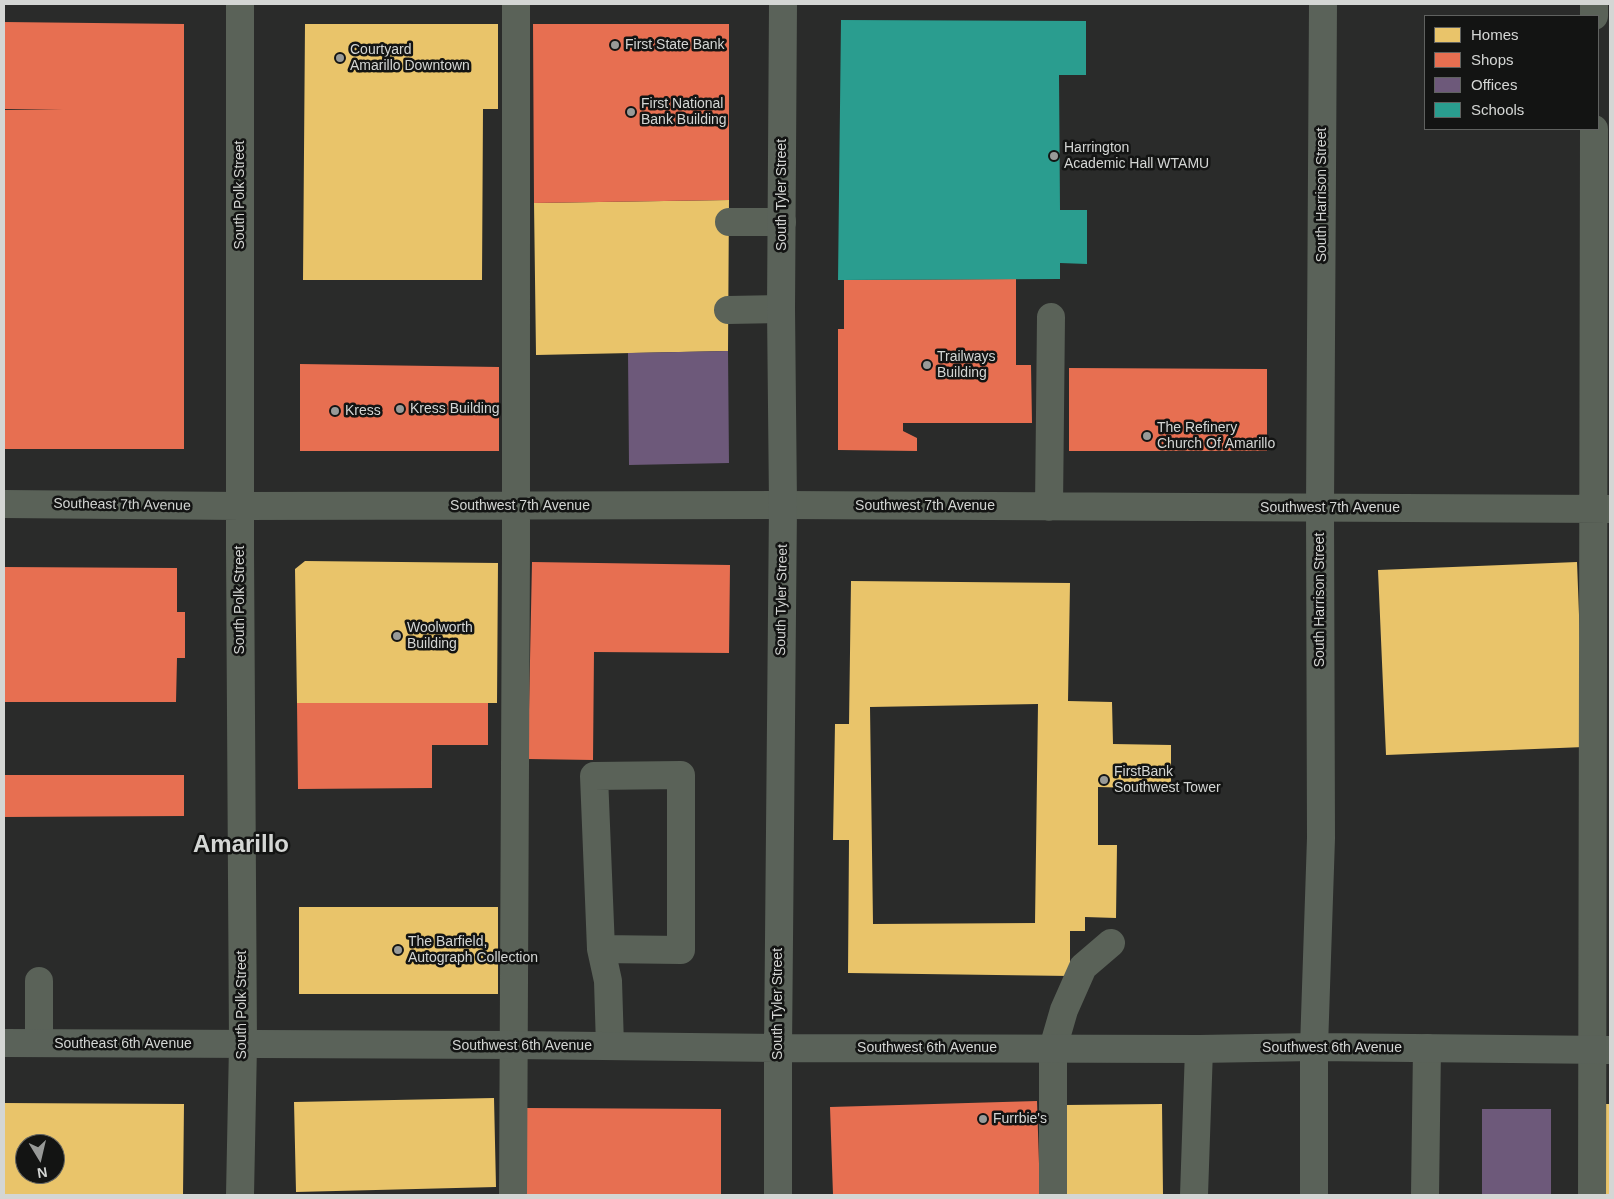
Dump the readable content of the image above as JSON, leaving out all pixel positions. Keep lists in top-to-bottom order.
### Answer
{
  "streets": {
    "main road": [
      "South Tyler Street",
      "South Harrison Street",
      "Southeast 6th Avenue",
      "Southwest 6th Avenue"
    ],
    "street": ["South Polk Street", "Southeast 7th Avenue", "Southwest 7th Avenue"]
  },
  "crossings": [
    ["South Polk Street", "Southeast 7th Avenue"],
    ["South Polk Street", "Southwest 7th Avenue"],
    ["South Polk Street", "Southeast 6th Avenue"],
    ["South Polk Street", "Southwest 6th Avenue"],
    ["South Tyler Street", "Southwest 7th Avenue"],
    ["South Tyler Street", "Southwest 6th Avenue"],
    ["South Harrison Street", "Southwest 7th Avenue"],
    ["South Harrison Street", "Southwest 6th Avenue"],
    ["Southeast 7th Avenue", "Southwest 7th Avenue"],
    ["Southeast 6th Avenue", "Southwest 6th Avenue"]
  ],
  "districts": ["Amarillo"],
  "places": [
    "First State Bank",
    "Courtyard Amarillo Downtown",
    "First National Bank Building",
    "Harrington Academic Hall WTAMU",
    "Trailways Building",
    "Kress Building",
    "Kress",
    "The Refinery Church Of Amarillo",
    "Woolworth Building",
    "FirstBank Southwest Tower",
    "The Barfield, Autograph Collection",
    "Furrbie's"
  ],
  "legend": [
    "Homes",
    "Shops",
    "Offices",
    "Schools"
  ],
  "north": "bottom"
}
